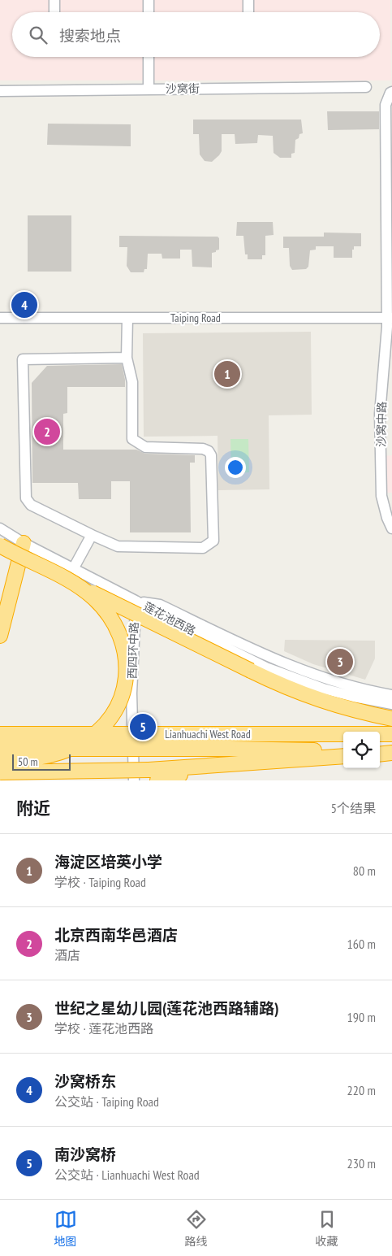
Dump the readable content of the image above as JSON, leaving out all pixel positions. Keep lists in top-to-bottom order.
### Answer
{
  "streets": {
    "highway": ["Lianhuachi West Road"],
    "street": [
      "沙窝街",
      "Taiping Road",
      "沙窝中路",
      "莲花池西路",
      "西四环中路"
    ]
  },
  "crossings": [
    ["Taiping Road", "沙窝中路"],
    ["莲花池西路", "西四环中路"]
  ],
  "scale_bar": "50 m",
  "page": {
    "search": "搜索地点",
    "pins": [
      "4",
      "1",
      "2",
      "3",
      "5"
    ],
    "scale": "50 m",
    "heading": ["附近", "5个结果"],
    "list": [
      {
        "mark": "1",
        "name": "海淀区培英小学",
        "note": "学校 · Taiping Road",
        "value": "80 m"
      },
      {
        "mark": "2",
        "name": "北京西南华邑酒店",
        "note": "酒店",
        "value": "160 m"
      },
      {
        "mark": "3",
        "name": "世纪之星幼儿园(莲花池西路辅路)",
        "note": "学校 · 莲花池西路",
        "value": "190 m"
      },
      {
        "mark": "4",
        "name": "沙窝桥东",
        "note": "公交站 · Taiping Road",
        "value": "220 m"
      },
      {
        "mark": "5",
        "name": "南沙窝桥",
        "note": "公交站 · Lianhuachi West Road",
        "value": "230 m"
      }
    ],
    "nav": ["地图", "路线", "收藏"]
  }
}
